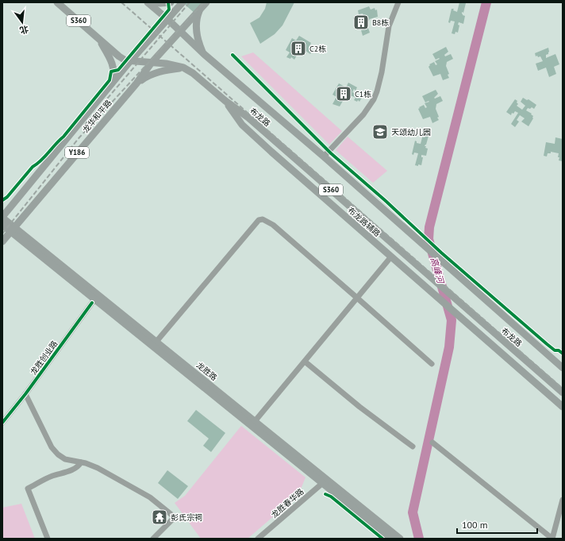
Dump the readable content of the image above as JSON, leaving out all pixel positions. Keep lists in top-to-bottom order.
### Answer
{
  "streets": {
    "main road": [
      "S360",
      "龙华和平路",
      "布龙路",
      "Y186",
      "布龙路辅路",
      "龙胜路"
    ],
    "street": ["龙胜创业路", "龙胜春华路"]
  },
  "crossings": [
    ["龙华和平路", "布龙路"],
    ["龙华和平路", "龙胜路"],
    ["布龙路", "布龙路辅路"],
    ["龙胜创业路", "龙胜路"],
    ["龙胜路", "龙胜春华路"]
  ],
  "water": ["高峰河"],
  "places": {
    "building": ["B8栋", "C2栋", "C1栋"],
    "school or university": ["天颂幼儿园"],
    "temple": ["彭氏宗祠"]
  },
  "scale_bar": "100 m",
  "north": "bottom"
}
